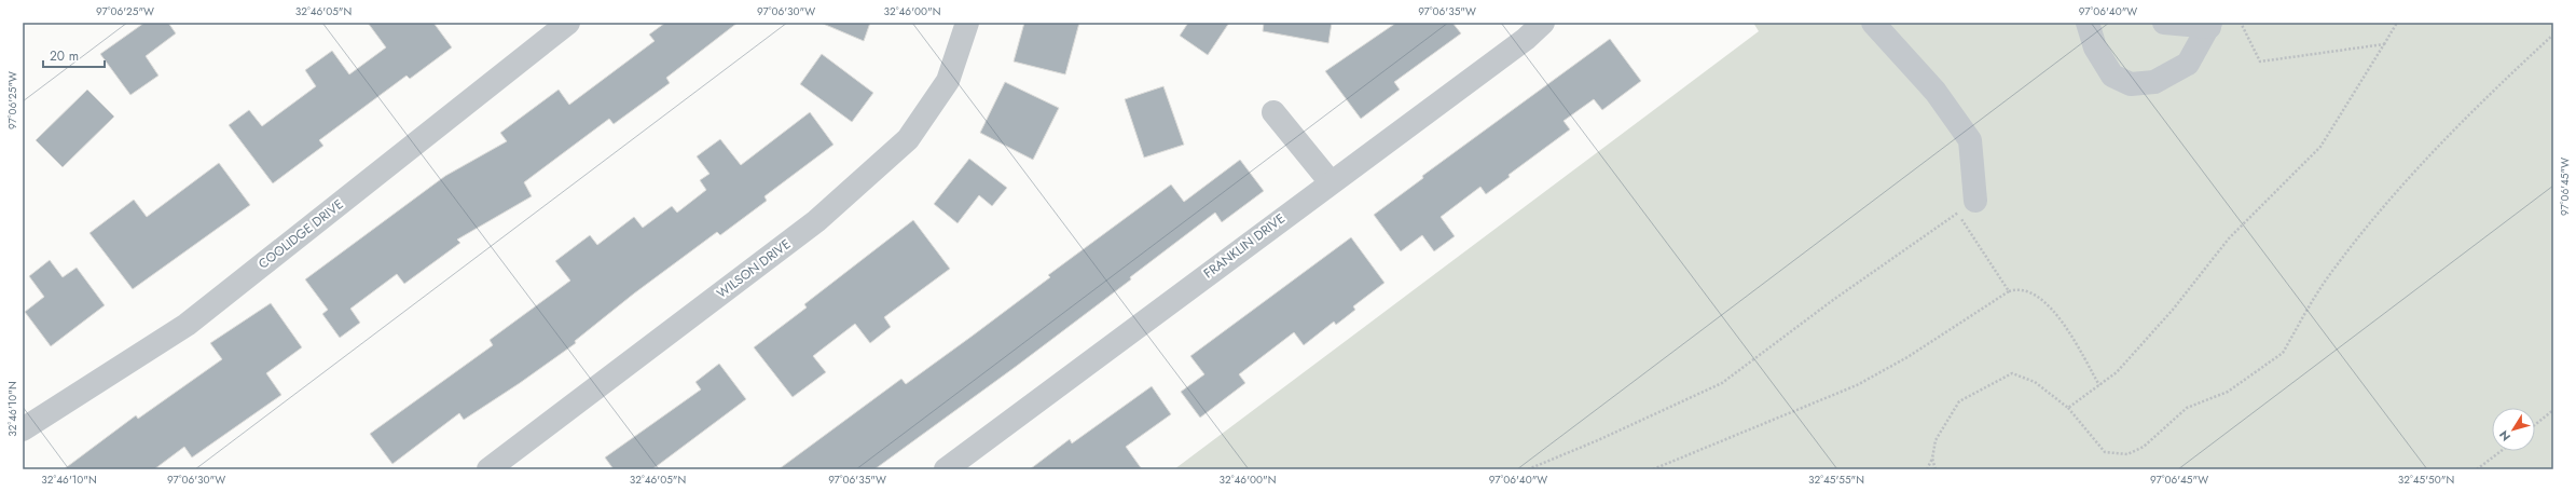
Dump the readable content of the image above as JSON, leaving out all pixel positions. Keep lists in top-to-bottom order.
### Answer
{
  "streets": {
    "street": ["COOLIDGE DRIVE", "FRANKLIN DRIVE", "WILSON DRIVE"]
  },
  "scale_bar": "20 m",
  "north": "bottom left",
  "coordinates": [
    "97°06'25\"W",
    "32°46'05\"N",
    "97°06'30\"W",
    "32°46'00\"N",
    "97°06'35\"W",
    "97°06'40\"W",
    "97°06'45\"W",
    "32°46'10\"N",
    "32°45'55\"N",
    "32°45'50\"N"
  ]
}
